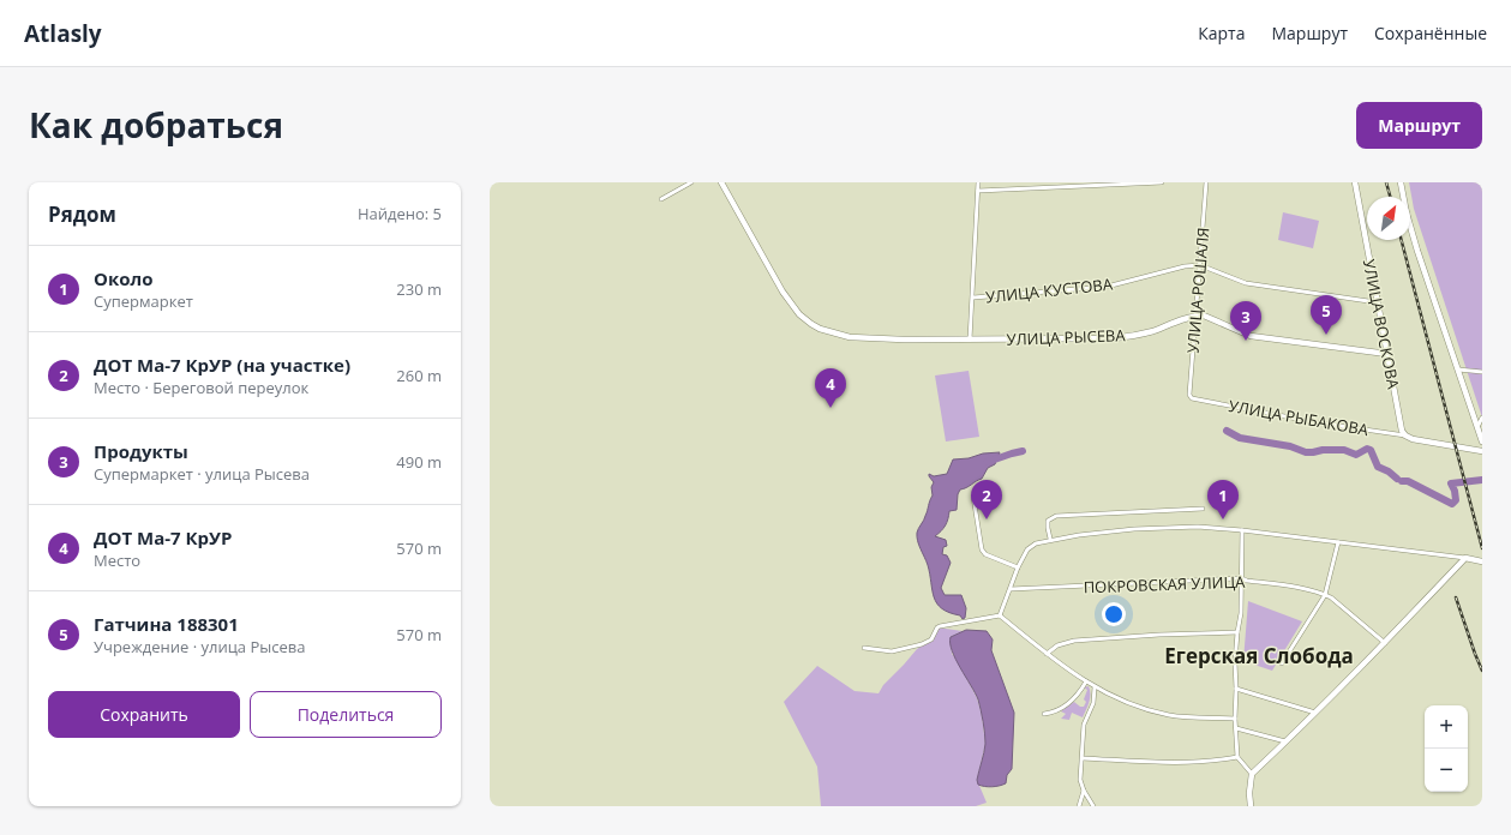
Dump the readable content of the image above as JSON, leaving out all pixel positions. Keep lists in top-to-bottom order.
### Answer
{
  "streets": {
    "main road": ["УЛИЦА ВОСКОВА", "УЛИЦА РЫСЕВА"],
    "street": [
      "УЛИЦА КУСТОВА",
      "УЛИЦА РОШАЛЯ",
      "УЛИЦА РЫБАКОВА",
      "ПОКРОВСКАЯ УЛИЦА"
    ]
  },
  "crossings": [
    ["УЛИЦА КУСТОВА", "УЛИЦА РОШАЛЯ"],
    ["УЛИЦА КУСТОВА", "УЛИЦА ВОСКОВА"],
    ["УЛИЦА РОШАЛЯ", "УЛИЦА РЫСЕВА"],
    ["УЛИЦА РОШАЛЯ", "УЛИЦА РЫБАКОВА"],
    ["УЛИЦА ВОСКОВА", "УЛИЦА РЫБАКОВА"]
  ],
  "districts": ["Егерская Слобода"],
  "north": "top right",
  "page": {
    "header": "Atlasly",
    "nav": ["Карта", "Маршрут", "Сохранённые"],
    "title": "Как добраться",
    "buttons": [
      "Маршрут",
      ["Сохранить", "Поделиться"]
    ],
    "heading": ["Рядом", "Найдено: 5"],
    "list": [
      {
        "mark": "1",
        "name": "Около",
        "note": "Супермаркет",
        "value": "230 m"
      },
      {
        "mark": "2",
        "name": "ДОТ Ма-7 КрУР (на участке)",
        "note": "Место · Береговой переулок",
        "value": "260 m"
      },
      {
        "mark": "3",
        "name": "Продукты",
        "note": "Супермаркет · улица Рысева",
        "value": "490 m"
      },
      {
        "mark": "4",
        "name": "ДОТ Ма-7 КрУР",
        "note": "Место",
        "value": "570 m"
      },
      {
        "mark": "5",
        "name": "Гатчина 188301",
        "note": "Учреждение · улица Рысева",
        "value": "570 m"
      }
    ],
    "pins": [
      "5",
      "3",
      "4",
      "1",
      "2"
    ],
    "map_buttons": ["+", "−"]
  }
}
